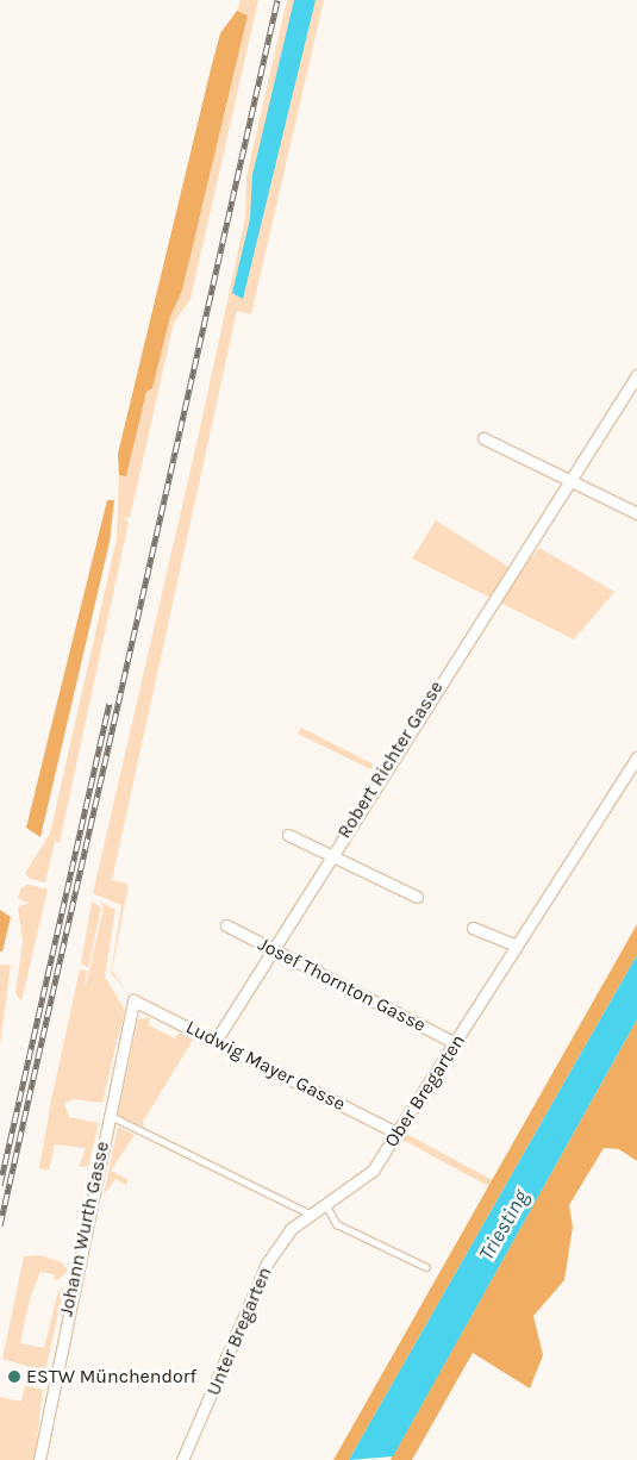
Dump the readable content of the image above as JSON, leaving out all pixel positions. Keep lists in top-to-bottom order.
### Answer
{
  "streets": {
    "street": [
      "Robert Richter Gasse",
      "Josef Thornton Gasse",
      "Ludwig Mayer Gasse",
      "Ober Bregarten",
      "Johann Wurth Gasse",
      "Unter Bregarten"
    ]
  },
  "crossings": [
    ["Robert Richter Gasse", "Josef Thornton Gasse"],
    ["Robert Richter Gasse", "Ludwig Mayer Gasse"],
    ["Josef Thornton Gasse", "Ober Bregarten"],
    ["Ludwig Mayer Gasse", "Ober Bregarten"],
    ["Ludwig Mayer Gasse", "Johann Wurth Gasse"],
    ["Ober Bregarten", "Unter Bregarten"]
  ],
  "water": ["Triesting"],
  "places": ["ESTW Münchendorf"]
}
